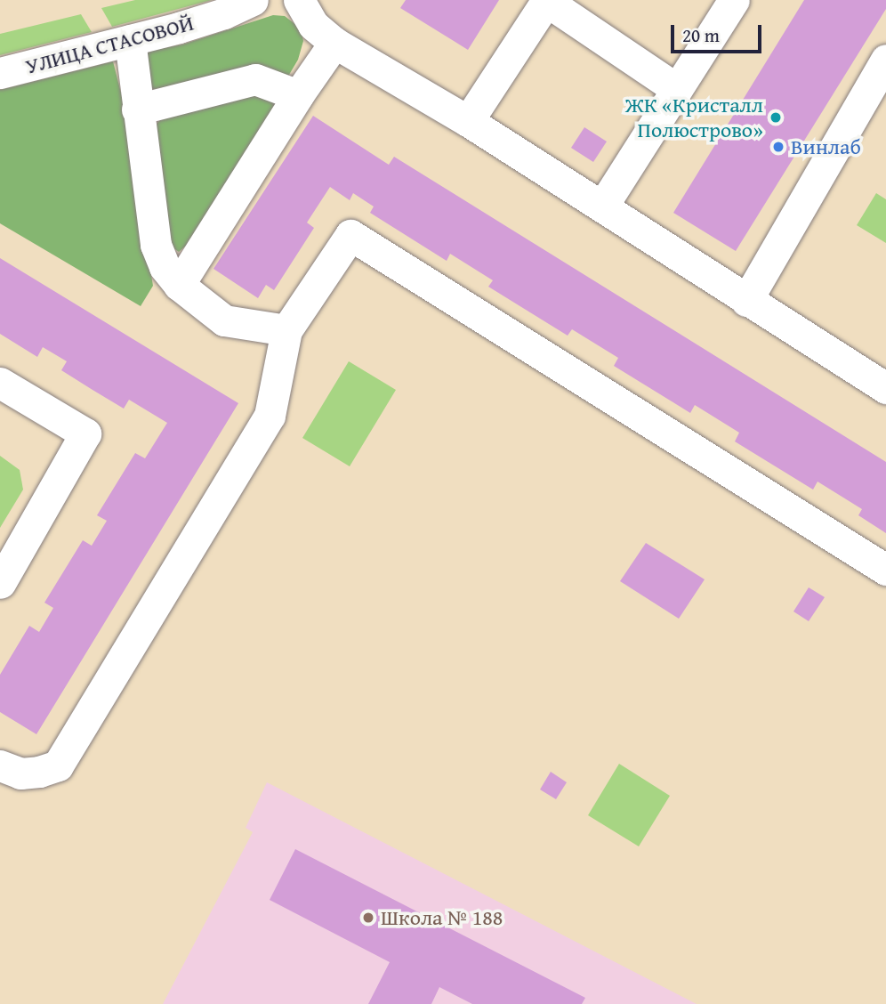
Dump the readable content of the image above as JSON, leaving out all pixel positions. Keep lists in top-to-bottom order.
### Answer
{
  "streets": {
    "street": ["УЛИЦА СТАСОВОЙ"]
  },
  "places": ["ЖК «Кристалл Полюстрово»", "Винлаб", "Школа № 188"],
  "scale_bar": "20 m"
}
